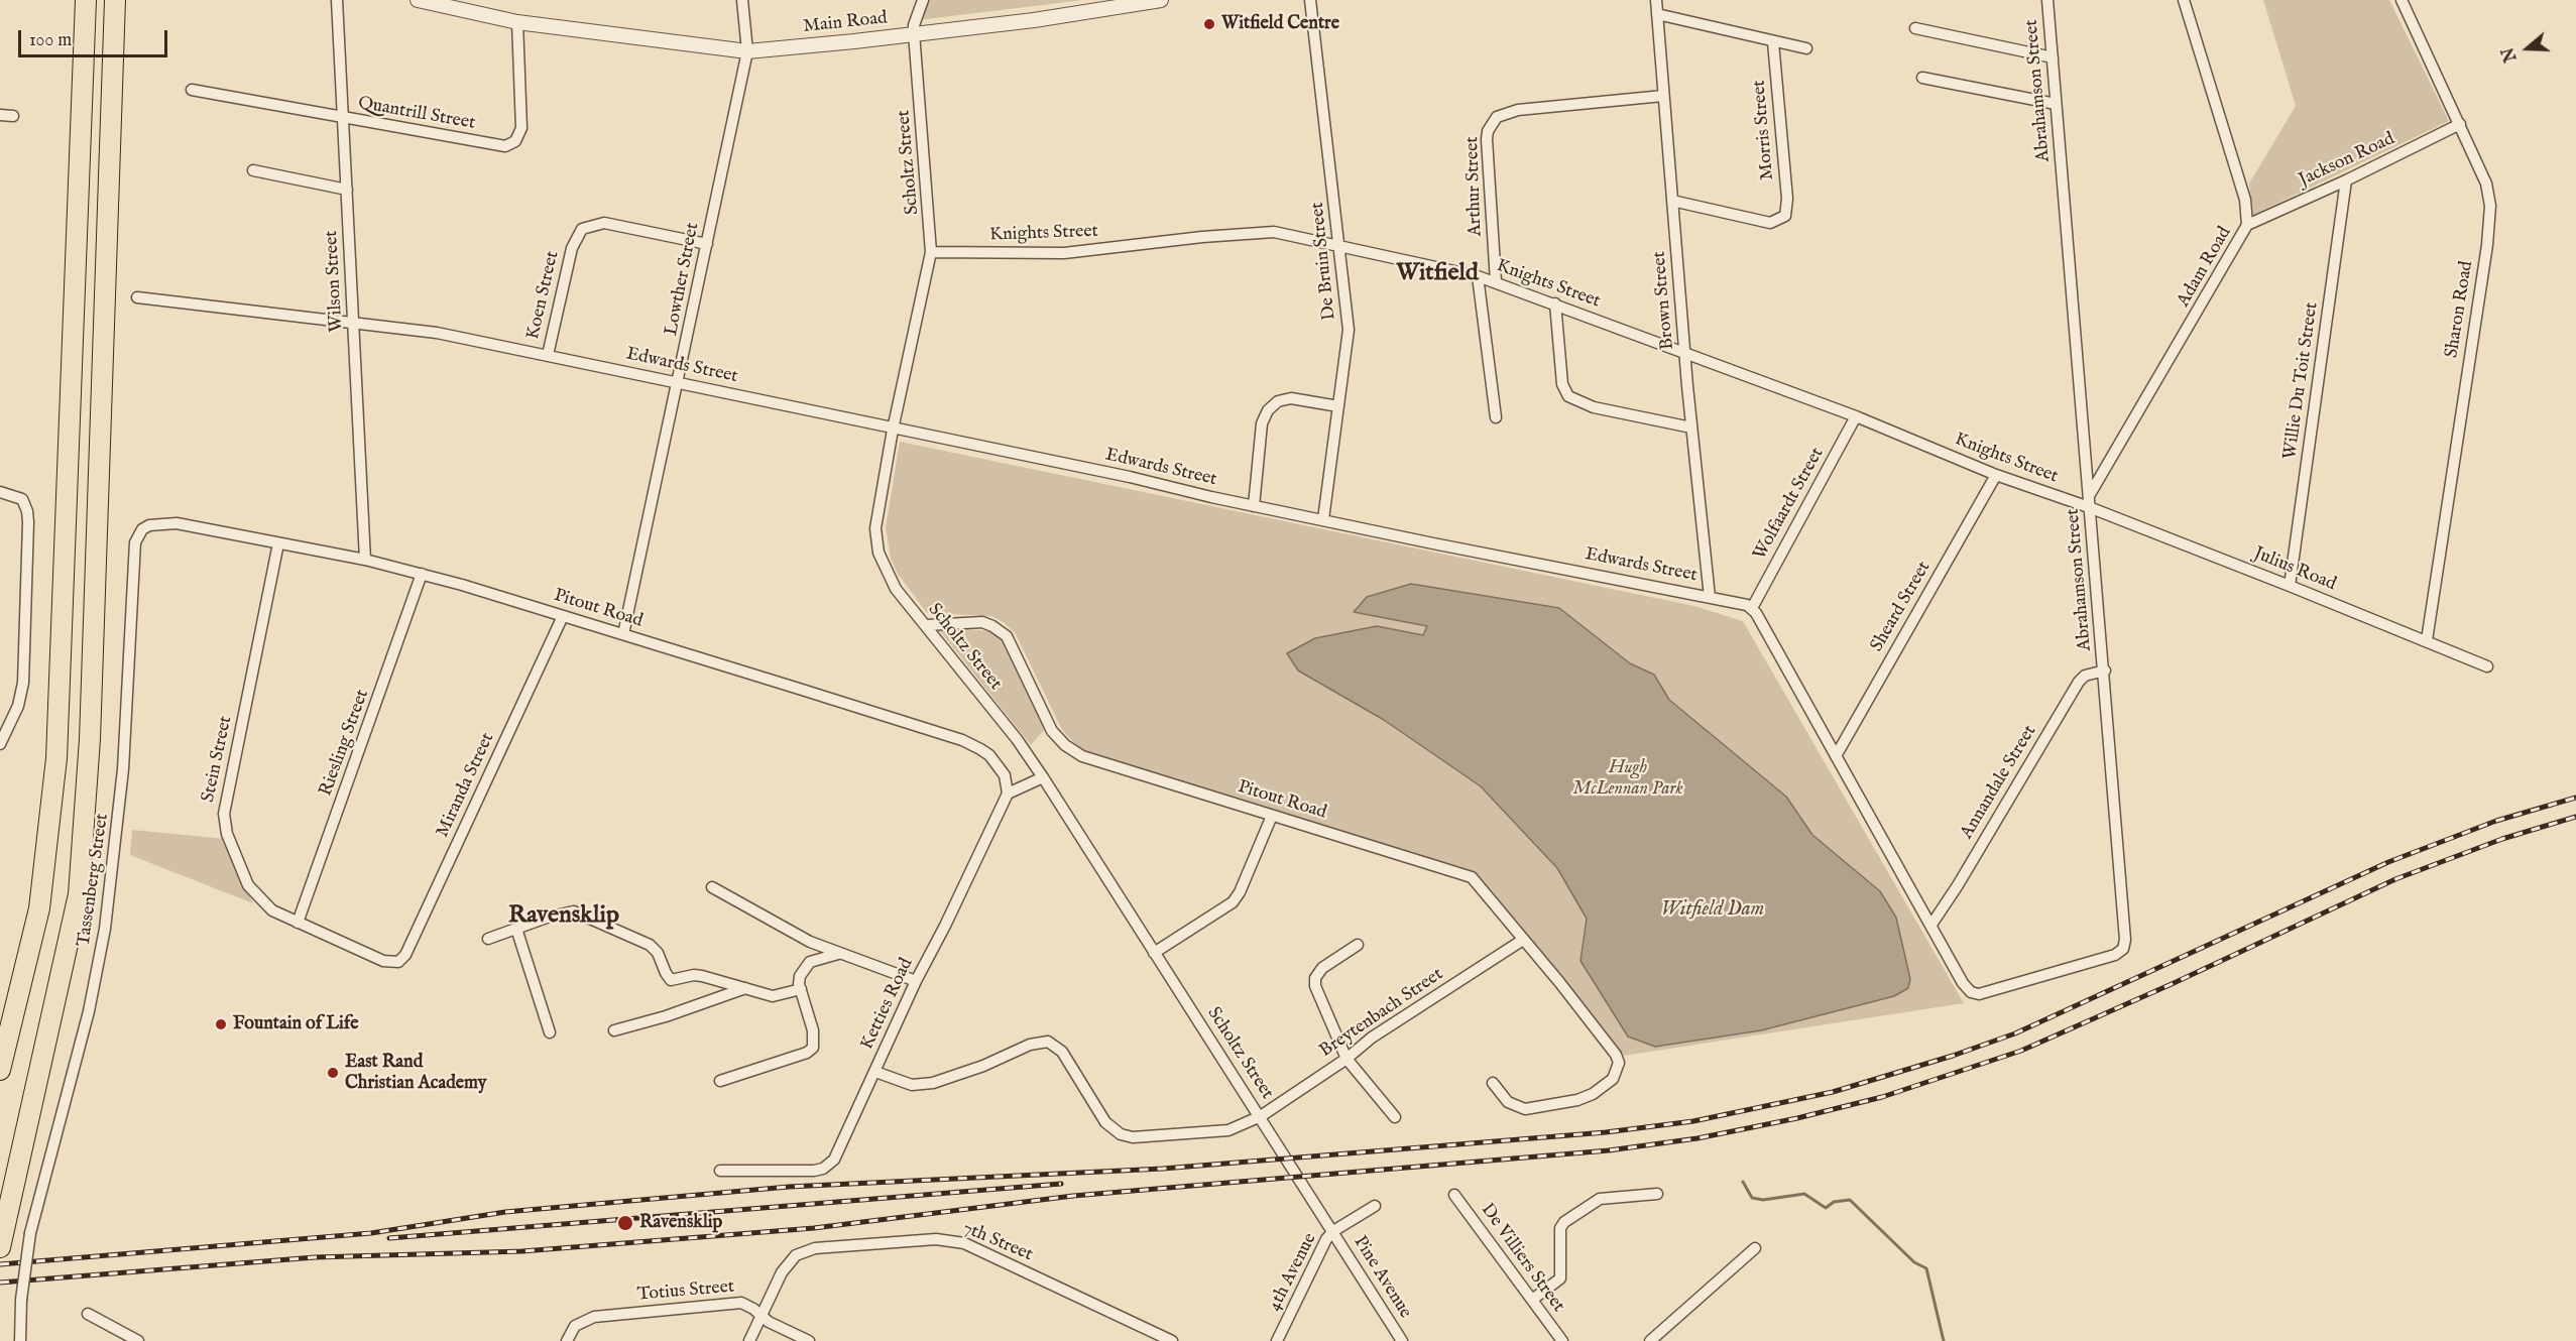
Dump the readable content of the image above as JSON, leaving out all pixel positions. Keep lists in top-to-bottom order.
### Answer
{
  "streets": {
    "street": [
      "Main Road",
      "Abrahamson Street",
      "Quantrill Street",
      "Morris Street",
      "Jackson Road",
      "Scholtz Street",
      "Arthur Street",
      "Knights Street",
      "De Bruin Street",
      "Adam Road",
      "Lowther Street",
      "Wilson Street",
      "Koen Street",
      "Brown Street",
      "Sharon Road",
      "Edwards Street",
      "Willie Du Toit Street",
      "Wolfaardt Street",
      "Julius Road",
      "Sheard Street",
      "Pitout Road",
      "Riesling Street",
      "Stein Street",
      "Annandale Street",
      "Miranda Street",
      "Tassenberg Street",
      "Ketties Road",
      "Breytenbach Street",
      "7th Street",
      "De Villiers Street",
      "4th Avenue",
      "Pine Avenue",
      "Totius Street"
    ]
  },
  "crossings": [
    ["Main Road", "Quantrill Street"],
    ["Main Road", "Scholtz Street"],
    ["Main Road", "Lowther Street"],
    ["Abrahamson Street", "Knights Street"],
    ["Abrahamson Street", "Adam Road"],
    ["Abrahamson Street", "Julius Road"],
    ["Abrahamson Street", "Annandale Street"],
    ["Quantrill Street", "Wilson Street"],
    ["Morris Street", "Brown Street"],
    ["Jackson Road", "Adam Road"],
    ["Jackson Road", "Sharon Road"],
    ["Jackson Road", "Willie Du Toit Street"],
    ["Scholtz Street", "Knights Street"],
    ["Scholtz Street", "Edwards Street"],
    ["Scholtz Street", "Pitout Road"],
    ["Scholtz Street", "Breytenbach Street"],
    ["Scholtz Street", "4th Avenue"],
    ["Scholtz Street", "Pine Avenue"],
    ["Arthur Street", "Knights Street"],
    ["Arthur Street", "Brown Street"],
    ["Knights Street", "De Bruin Street"],
    ["Knights Street", "Adam Road"],
    ["Knights Street", "Brown Street"],
    ["Knights Street", "Wolfaardt Street"],
    ["Knights Street", "Julius Road"],
    ["Knights Street", "Sheard Street"],
    ["De Bruin Street", "Edwards Street"],
    ["Adam Road", "Julius Road"],
    ["Lowther Street", "Koen Street"],
    ["Lowther Street", "Edwards Street"],
    ["Lowther Street", "Pitout Road"],
    ["Wilson Street", "Edwards Street"],
    ["Wilson Street", "Pitout Road"],
    ["Koen Street", "Edwards Street"],
    ["Brown Street", "Edwards Street"],
    ["Sharon Road", "Julius Road"],
    ["Edwards Street", "Wolfaardt Street"],
    ["Willie Du Toit Street", "Julius Road"],
    ["Pitout Road", "Riesling Street"],
    ["Pitout Road", "Stein Street"],
    ["Pitout Road", "Miranda Street"],
    ["Pitout Road", "Tassenberg Street"],
    ["Pitout Road", "Ketties Road"],
    ["Pitout Road", "Breytenbach Street"],
    ["Riesling Street", "Stein Street"],
    ["Stein Street", "Miranda Street"],
    ["Ketties Road", "Breytenbach Street"],
    ["7th Street", "Totius Street"],
    ["4th Avenue", "Pine Avenue"]
  ],
  "districts": ["Witfield", "Ravensklip"],
  "water": ["Witfield Dam"],
  "parks": ["Hugh McLennan Park"],
  "places": [
    "Witfield Centre",
    "Fountain of Life",
    "East Rand Christian Academy",
    "Ravensklip"
  ],
  "scale_bar": "100 m",
  "north": "left"
}
